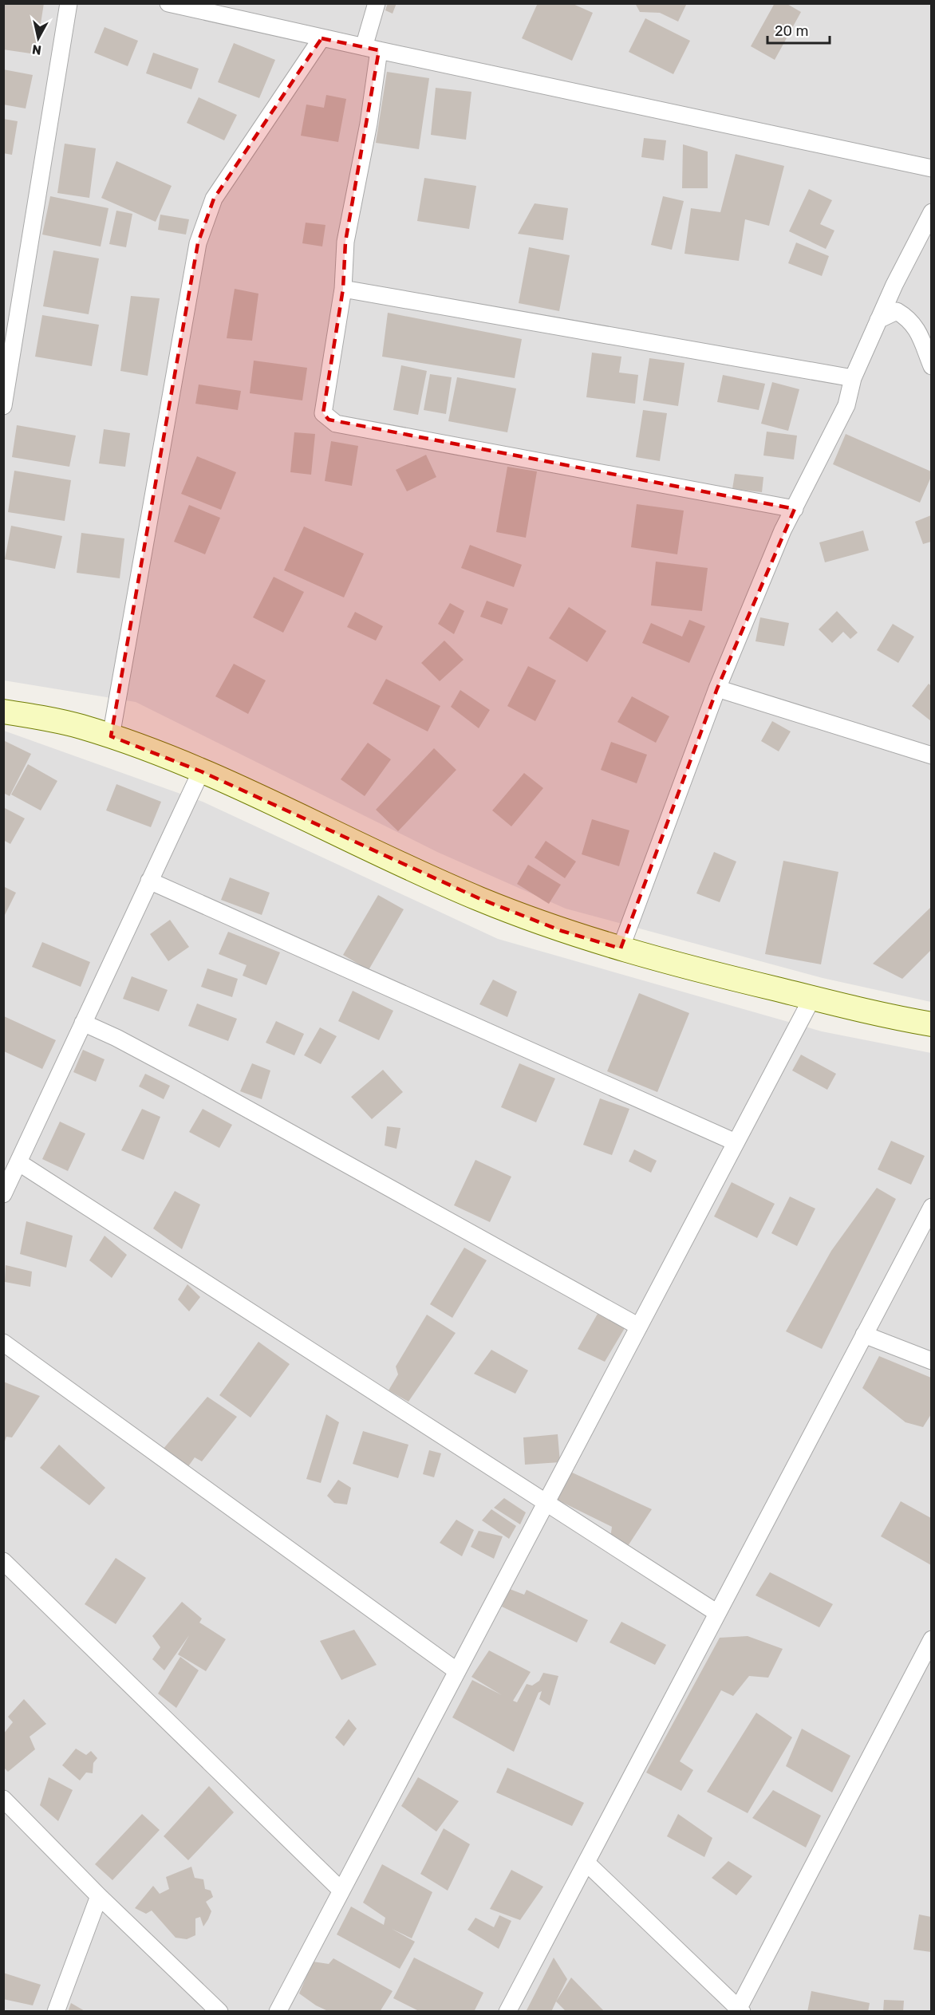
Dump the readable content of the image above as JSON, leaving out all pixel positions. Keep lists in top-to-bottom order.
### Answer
{
  "scale_bar": "20 m",
  "north": "bottom"
}
